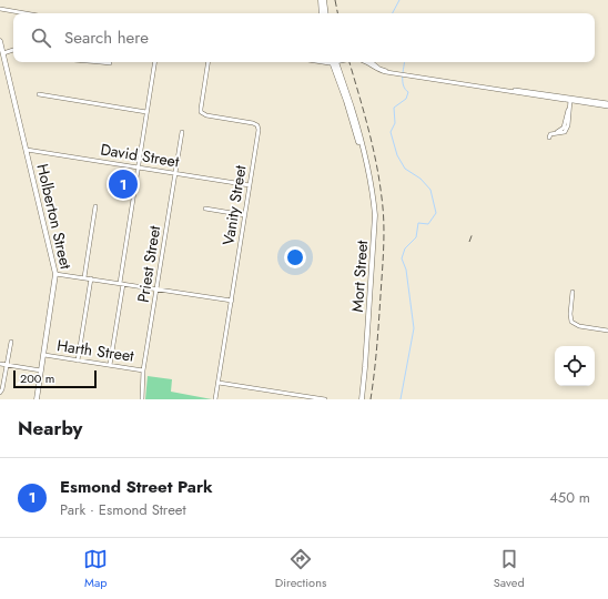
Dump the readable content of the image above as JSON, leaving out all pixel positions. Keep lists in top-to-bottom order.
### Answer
{
  "streets": {
    "main road": ["Holberton Street", "Mort Street"],
    "street": [
      "David Street",
      "Vanity Street",
      "Priest Street",
      "Harth Street"
    ]
  },
  "crossings": [
    ["David Street", "Vanity Street"],
    ["David Street", "Holberton Street"],
    ["David Street", "Priest Street"],
    ["Holberton Street", "Harth Street"],
    ["Priest Street", "Harth Street"]
  ],
  "scale_bar": "200 m",
  "page": {
    "search": "Search here",
    "pins": "1",
    "scale": "200 m",
    "heading": "Nearby",
    "list": [
      {
        "mark": "1",
        "name": "Esmond Street Park",
        "note": "Park · Esmond Street",
        "value": "450 m"
      }
    ],
    "nav": ["Map", "Directions", "Saved"]
  }
}
